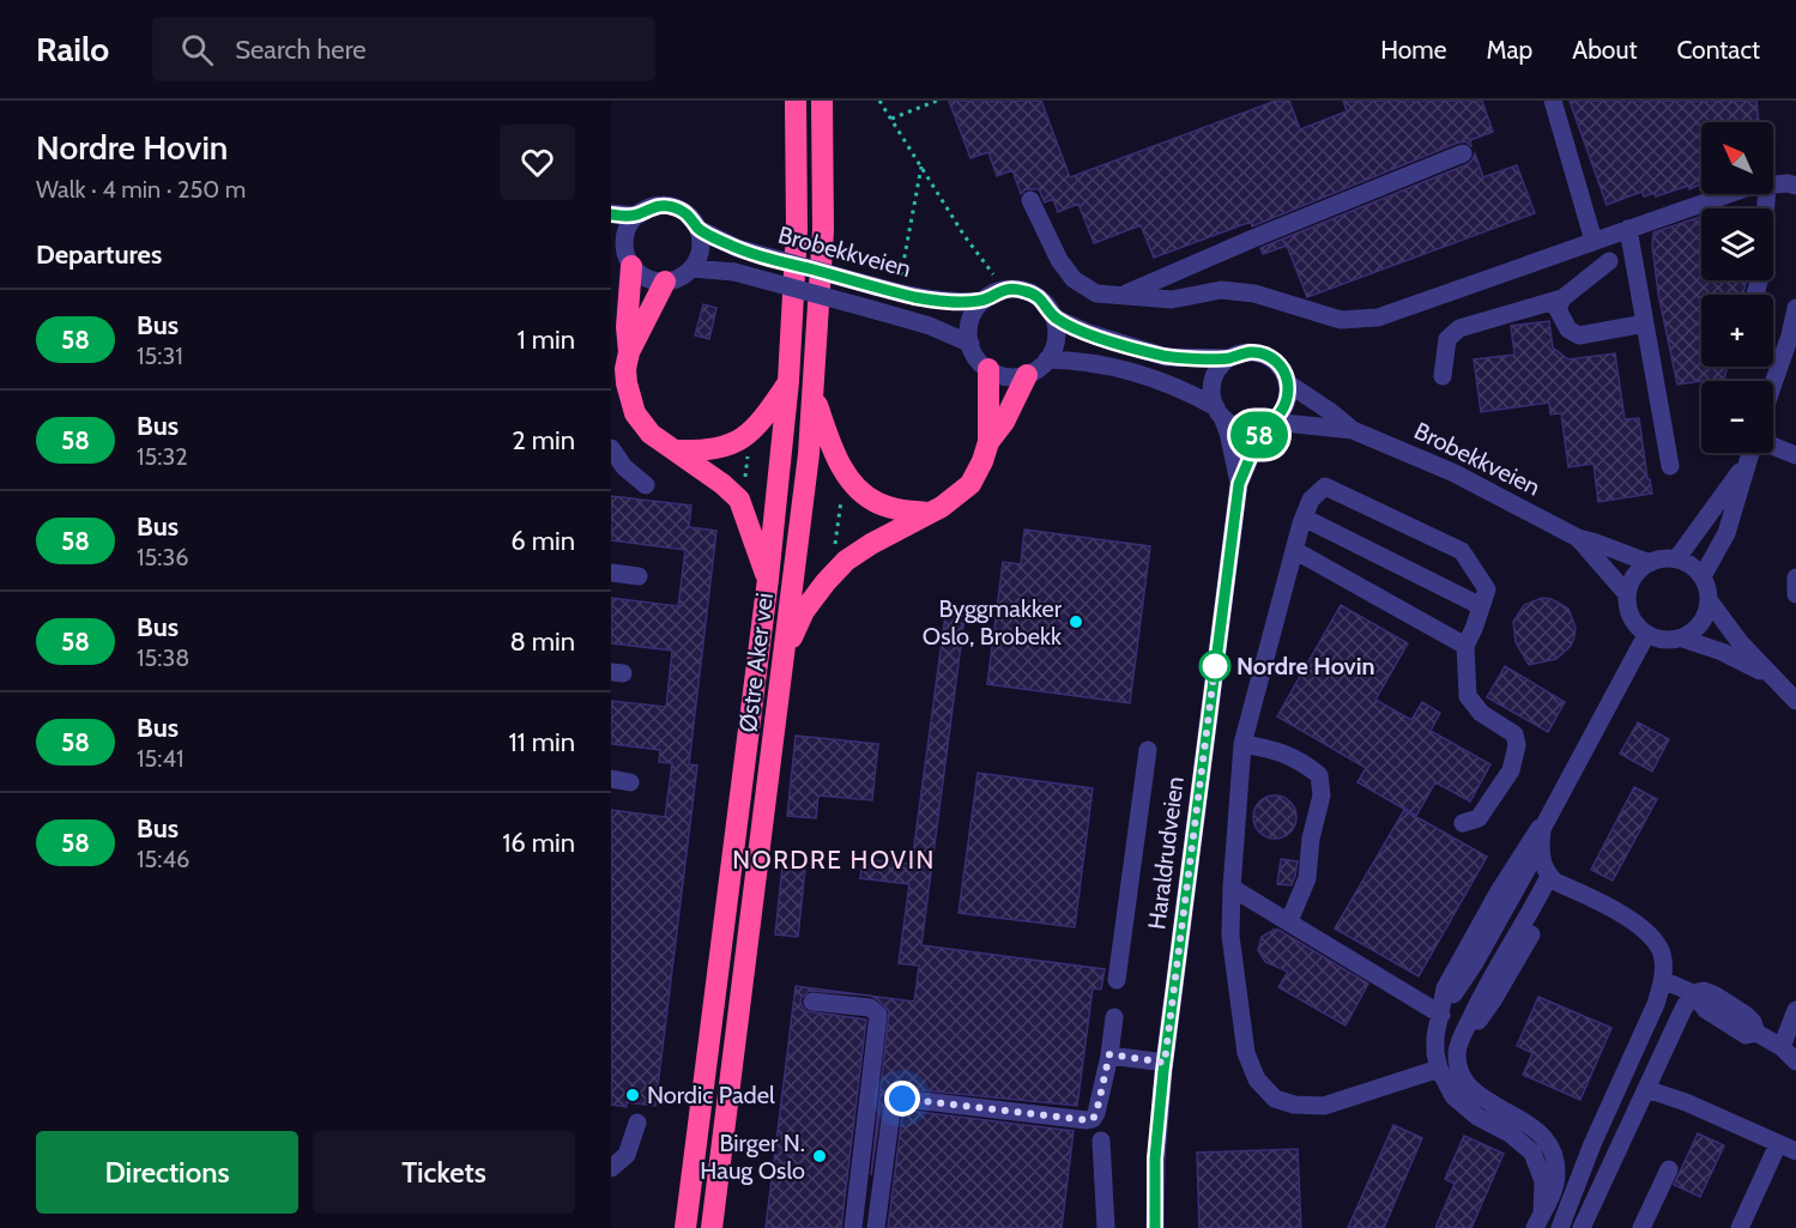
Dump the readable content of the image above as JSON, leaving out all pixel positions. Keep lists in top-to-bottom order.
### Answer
{
  "streets": {
    "highway": ["Østre Aker vei"],
    "street": ["Brobekkveien", "Haraldrudveien"]
  },
  "crossings": [
    ["Brobekkveien", "Haraldrudveien"]
  ],
  "districts": ["NORDRE HOVIN"],
  "places": [
    "Byggmakker Oslo, Brobekk",
    "Nordre Hovin",
    "Nordic Padel",
    "Birger N. Haug Oslo"
  ],
  "lines": ["bus line 58"],
  "north": "top left",
  "page": {
    "header": "Railo",
    "search": "Search here",
    "nav": [
      "Home",
      "Map",
      "About",
      "Contact"
    ],
    "heading": [
      ["Nordre Hovin", "Walk · 4 min · 250 m"],
      "Departures"
    ],
    "on_map": "58",
    "map_buttons": ["+", "−"],
    "list": [
      {
        "mark": "58",
        "name": "Bus",
        "note": "15:31",
        "value": "1 min"
      },
      {
        "mark": "58",
        "name": "Bus",
        "note": "15:32",
        "value": "2 min"
      },
      {
        "mark": "58",
        "name": "Bus",
        "note": "15:36",
        "value": "6 min"
      },
      {
        "mark": "58",
        "name": "Bus",
        "note": "15:38",
        "value": "8 min"
      },
      {
        "mark": "58",
        "name": "Bus",
        "note": "15:41",
        "value": "11 min"
      },
      {
        "mark": "58",
        "name": "Bus",
        "note": "15:46",
        "value": "16 min"
      }
    ],
    "buttons": ["Directions", "Tickets"]
  }
}
